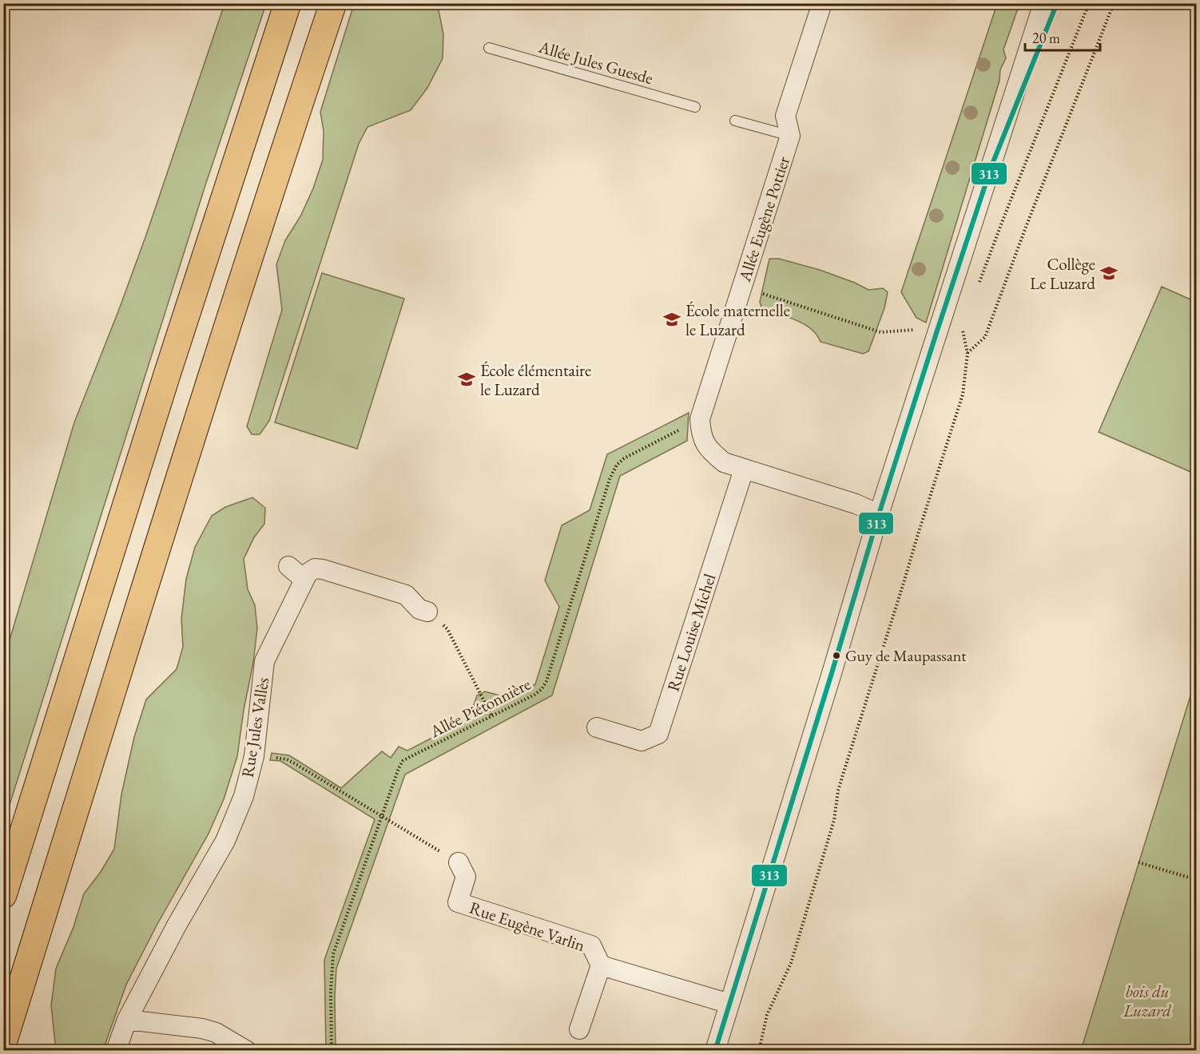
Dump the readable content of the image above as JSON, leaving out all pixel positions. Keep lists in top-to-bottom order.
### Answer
{
  "streets": {
    "street": [
      "Allée Eugène Pottier",
      "Rue Louise Michel",
      "Rue Jules Vallès",
      "Rue Eugène Varlin"
    ],
    "lane": ["Allée Jules Guesde"],
    "path": ["Allée Piétonnière"]
  },
  "crossings": [
    ["Allée Eugène Pottier", "Rue Louise Michel"],
    ["Allée Eugène Pottier", "Allée Piétonnière"]
  ],
  "parks": ["bois du Luzard"],
  "places": {
    "school or university": ["Collège Le Luzard", "École maternelle le Luzard", "École élémentaire le Luzard"],
    "other": ["Guy de Maupassant"]
  },
  "lines": ["transit line 313"],
  "scale_bar": "20 m"
}
